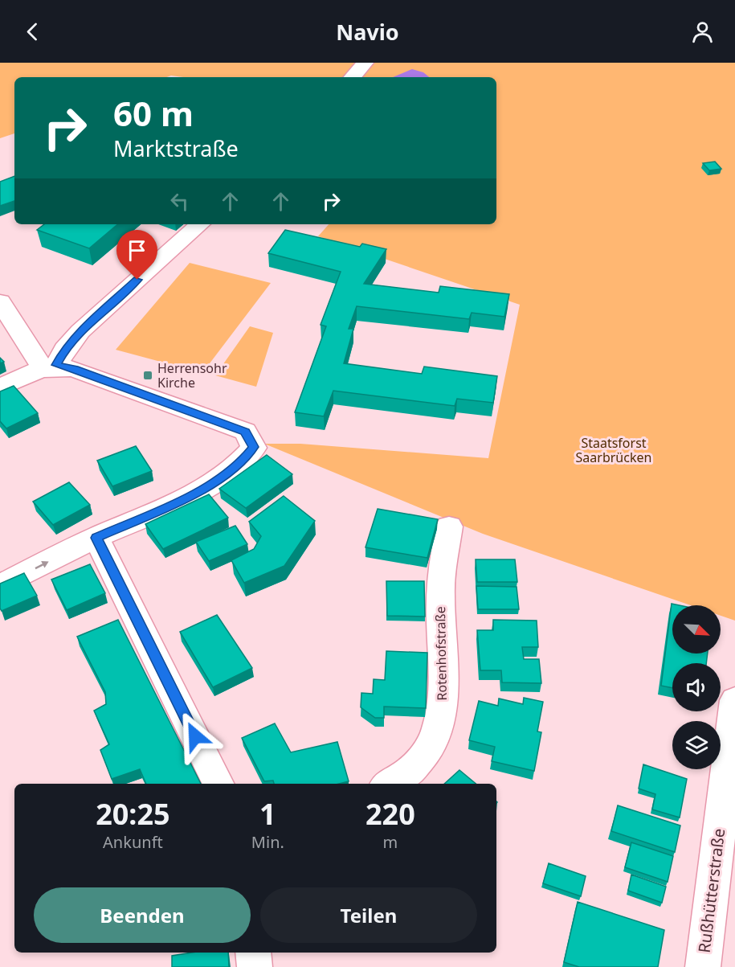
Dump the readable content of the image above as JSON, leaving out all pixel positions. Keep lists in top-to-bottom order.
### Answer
{
  "streets": {
    "street": ["Rotenhofstraße", "Rußhütterstraße"]
  },
  "parks": ["Staatsforst Saarbrücken"],
  "places": {
    "transit": ["Herrensohr Kirche"]
  },
  "north": "bottom right",
  "page": {
    "header": "Navio",
    "turn": ["60 m", "Marktstraße"],
    "eta": [
      "20:25",
      "Ankunft",
      "1",
      "Min.",
      "220",
      "m"
    ],
    "buttons": ["Beenden", "Teilen"]
  }
}
